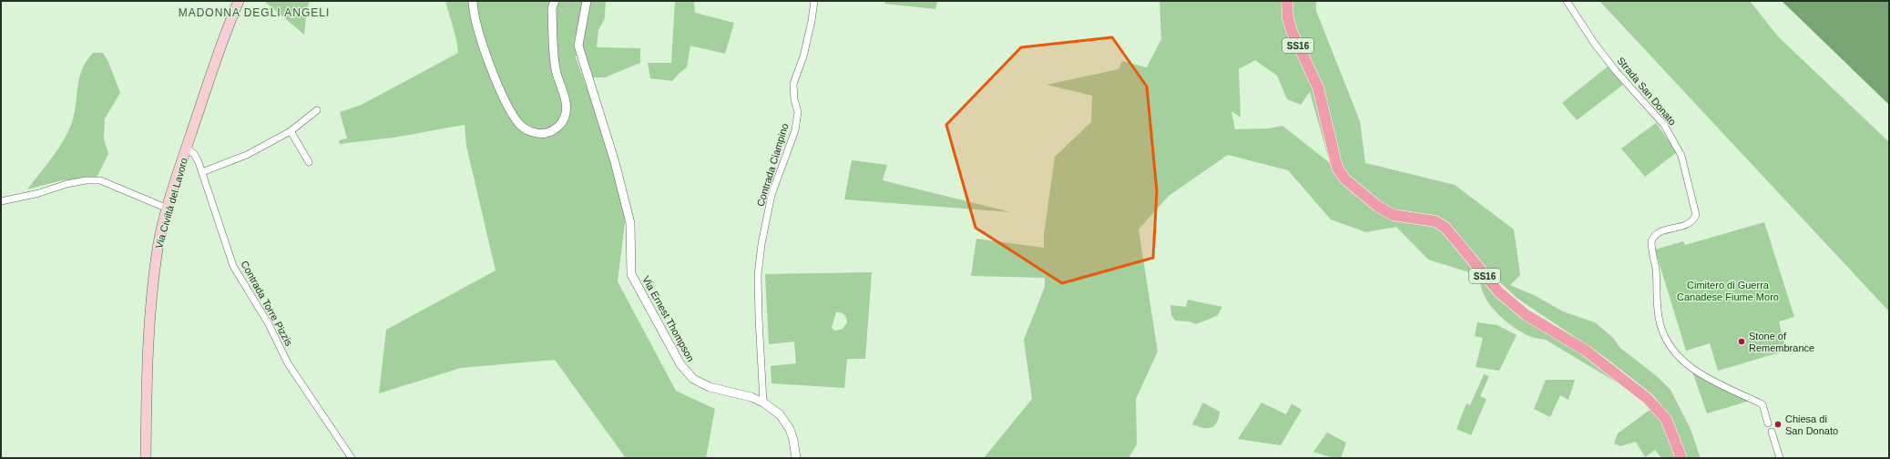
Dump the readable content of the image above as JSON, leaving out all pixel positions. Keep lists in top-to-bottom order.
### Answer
{
  "streets": {
    "main road": ["SS16", "Via Civiltà del Lavoro"],
    "street": [
      "Strada San Donato",
      "Contrada Ciampino",
      "Contrada Torre Pizzis",
      "Via Ernest Thompson"
    ]
  },
  "crossings": [
    ["Contrada Ciampino", "Via Ernest Thompson"],
    ["Via Civiltà del Lavoro", "Contrada Torre Pizzis"]
  ],
  "districts": ["MADONNA DEGLI ANGELI"],
  "parks": ["Cimitero di Guerra Canadese Fiume Moro"],
  "places": ["Stone of Remembrance", "Chiesa di San Donato"]
}
